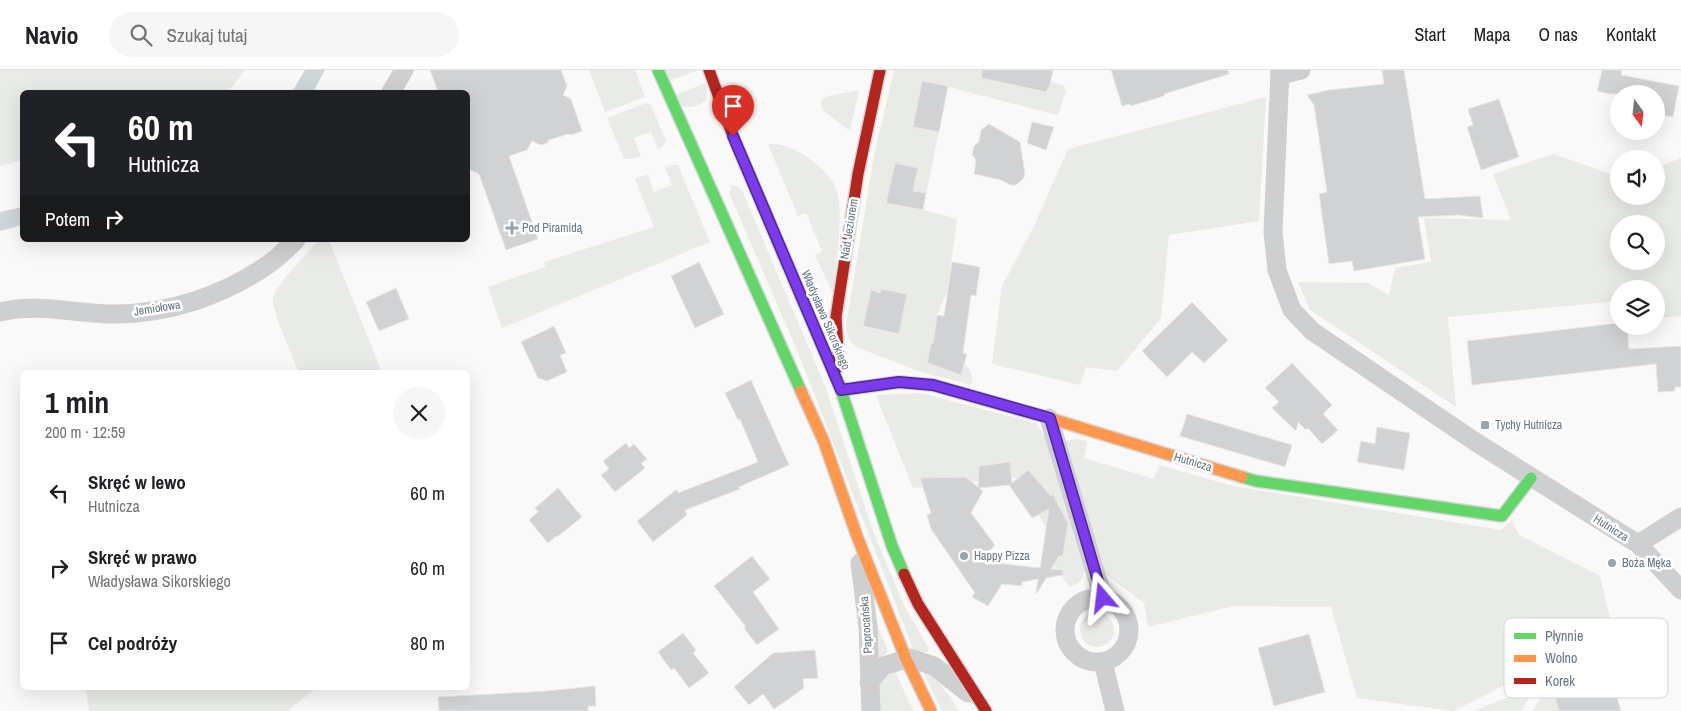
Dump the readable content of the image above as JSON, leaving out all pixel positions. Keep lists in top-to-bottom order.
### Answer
{
  "streets": {
    "street": [
      "Nad Jeziorem",
      "Jemiołowa",
      "Władysława Sikorskiego",
      "Hutnicza",
      "Paprocańska"
    ]
  },
  "crossings": [
    ["Nad Jeziorem", "Władysława Sikorskiego"],
    ["Nad Jeziorem", "Hutnicza"],
    ["Władysława Sikorskiego", "Hutnicza"]
  ],
  "places": {
    "health": ["Pod Piramidą"],
    "transit": ["Tychy Hutnicza"],
    "other": ["Happy Pizza", "Boża Męka"]
  },
  "legend": ["Płynnie", "Wolno", "Korek"],
  "north": "bottom",
  "page": {
    "header": "Navio",
    "search": "Szukaj tutaj",
    "nav": [
      "Start",
      "Mapa",
      "O nas",
      "Kontakt"
    ],
    "turn": ["60 m", "Hutnicza"],
    "then": "Potem",
    "heading": ["1 min", "200 m · 12:59"],
    "list": [
      {
        "name": "Skręć w lewo",
        "note": "Hutnicza",
        "value": "60 m"
      },
      {
        "name": "Skręć w prawo",
        "note": "Władysława Sikorskiego",
        "value": "60 m"
      },
      {
        "name": "Cel podróży",
        "value": "80 m"
      }
    ]
  }
}
